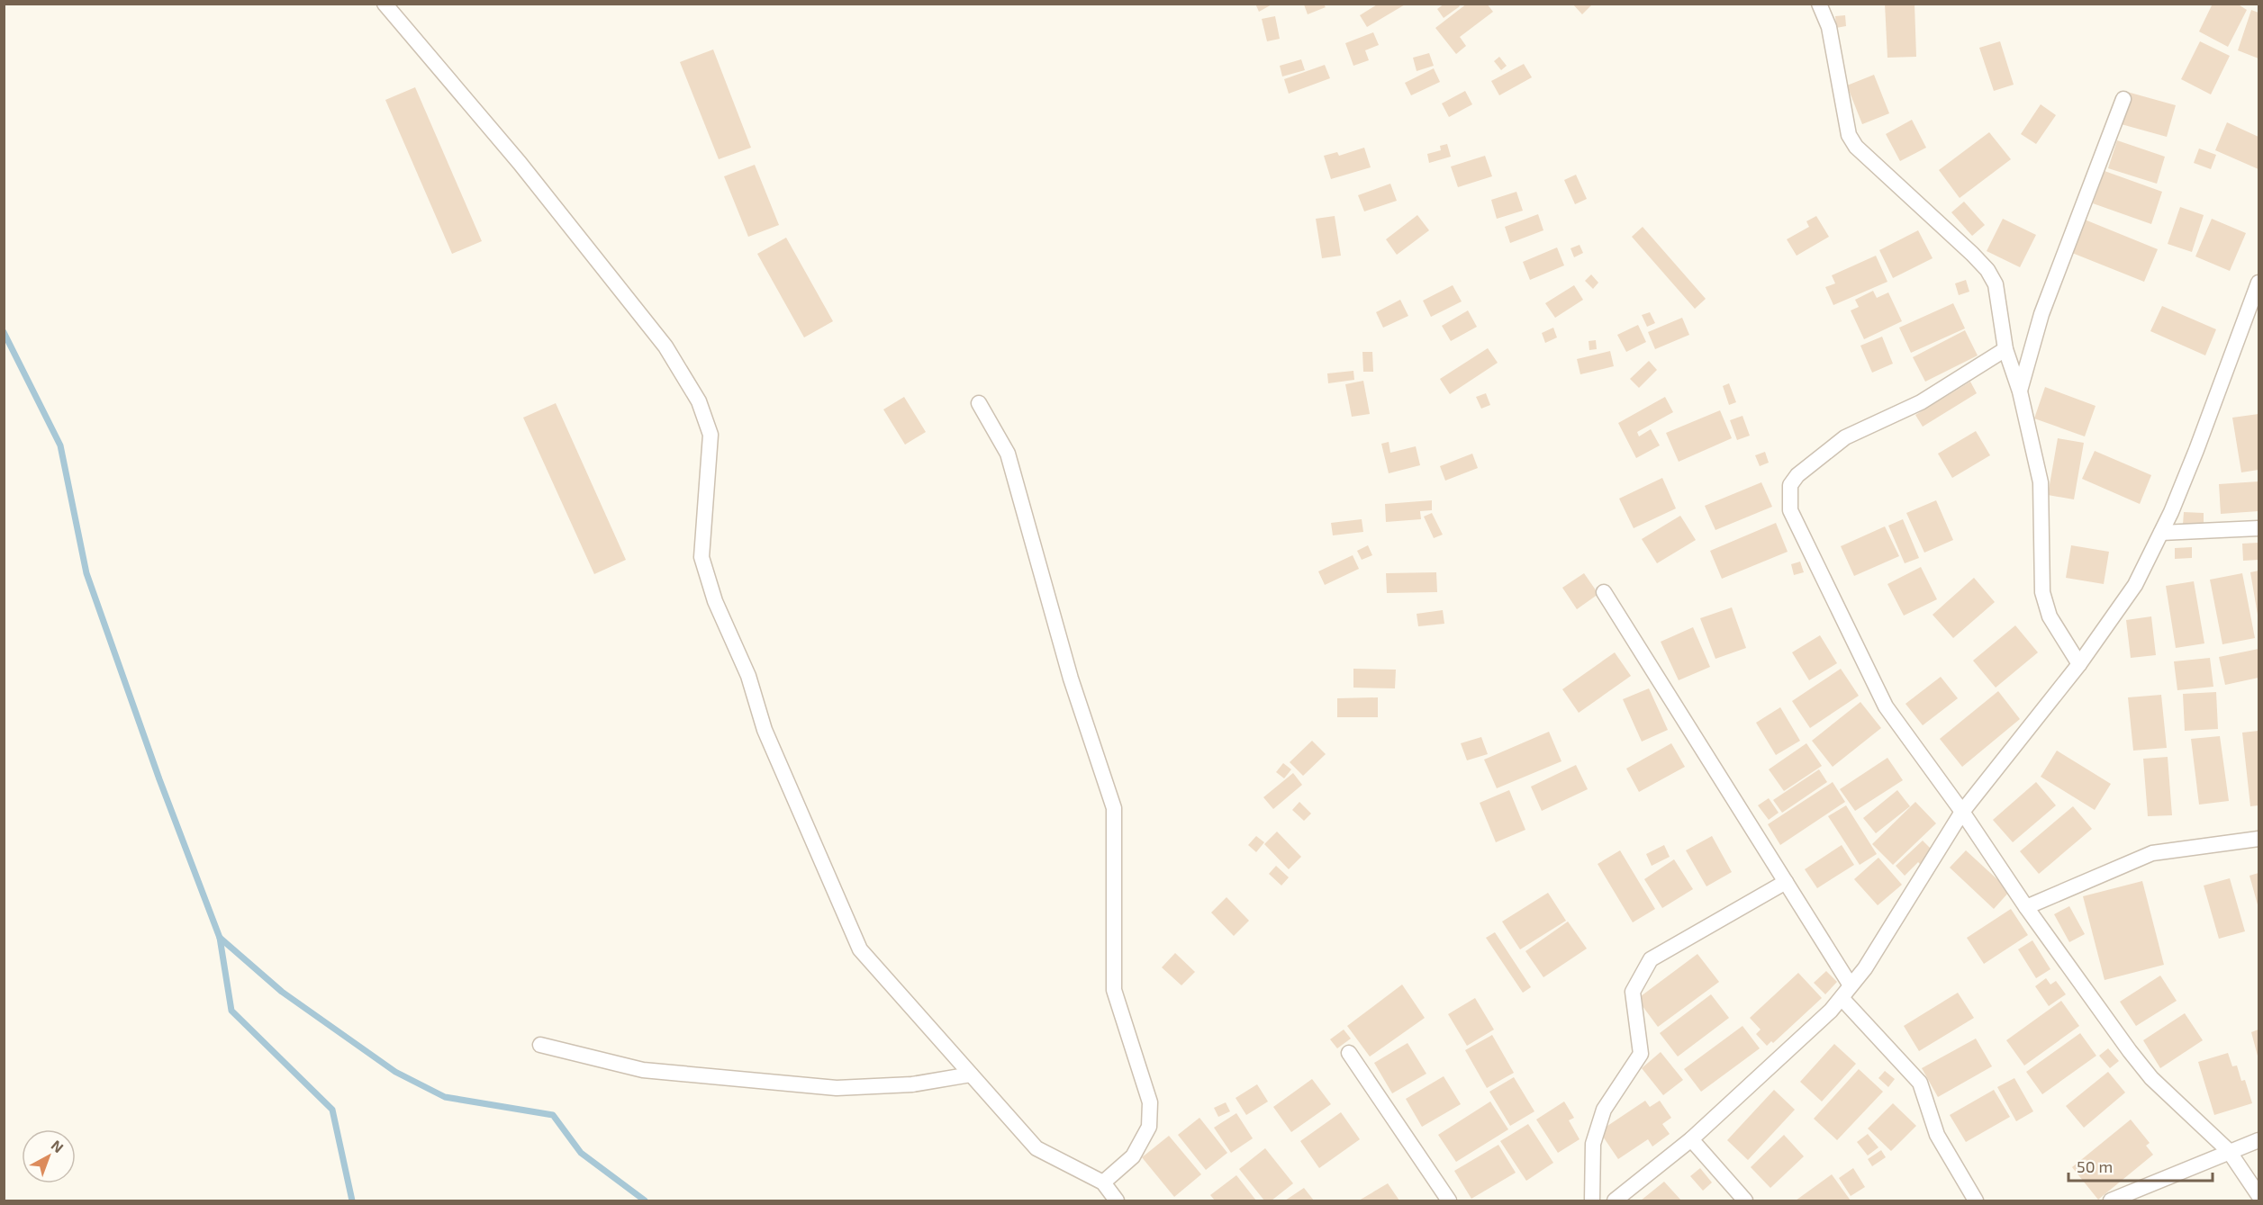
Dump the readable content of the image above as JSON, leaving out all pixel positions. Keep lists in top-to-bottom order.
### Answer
{
  "scale_bar": "50 m",
  "north": "top right"
}
